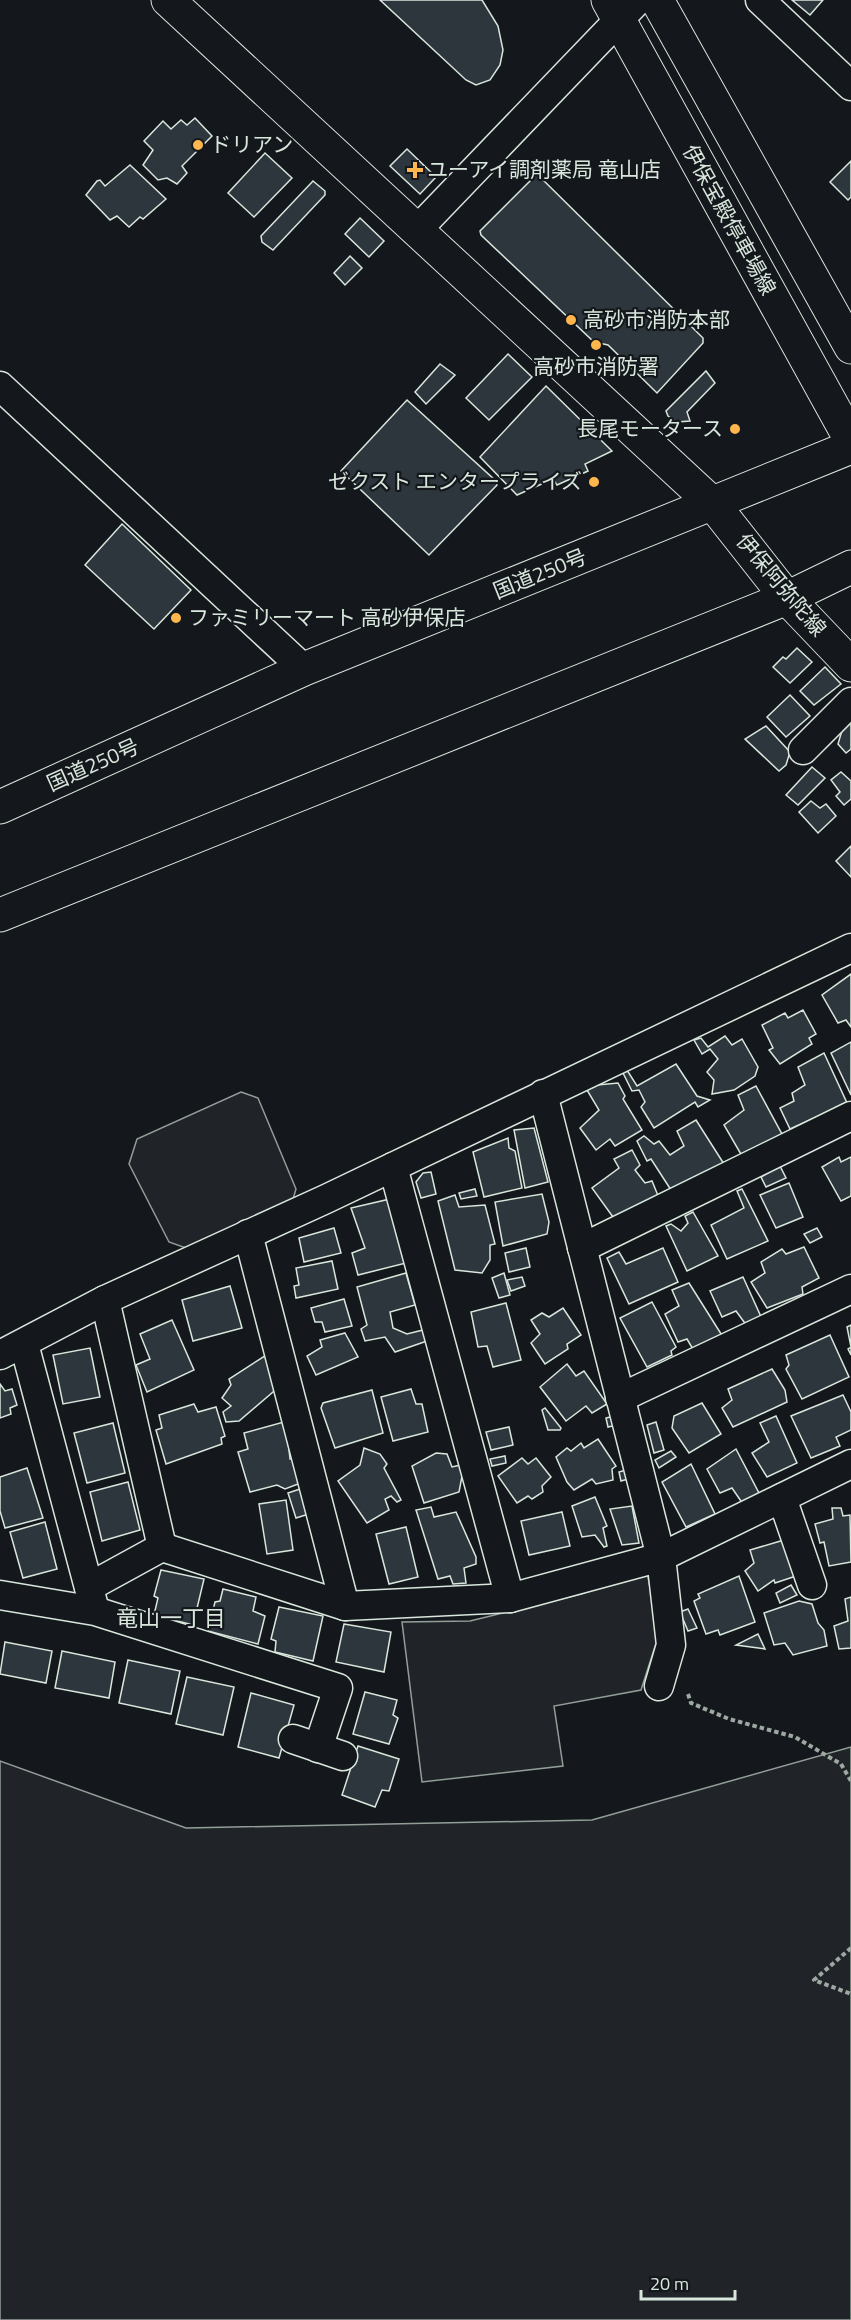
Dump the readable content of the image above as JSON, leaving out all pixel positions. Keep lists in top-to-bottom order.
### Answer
{
  "streets": {
    "main road": ["伊保宝殿停車場線", "国道250号", "伊保阿弥陀線"]
  },
  "crossings": [
    ["国道250号", "伊保阿弥陀線"]
  ],
  "districts": ["竜山一丁目"],
  "places": {
    "other": [
      "ドリアン",
      "高砂市消防本部",
      "高砂市消防署",
      "長尾モータース",
      "ゼクスト エンタープライズ",
      "ファミリーマート 高砂伊保店"
    ],
    "health": ["ユーアイ調剤薬局 竜山店"]
  },
  "scale_bar": "20 m"
}
